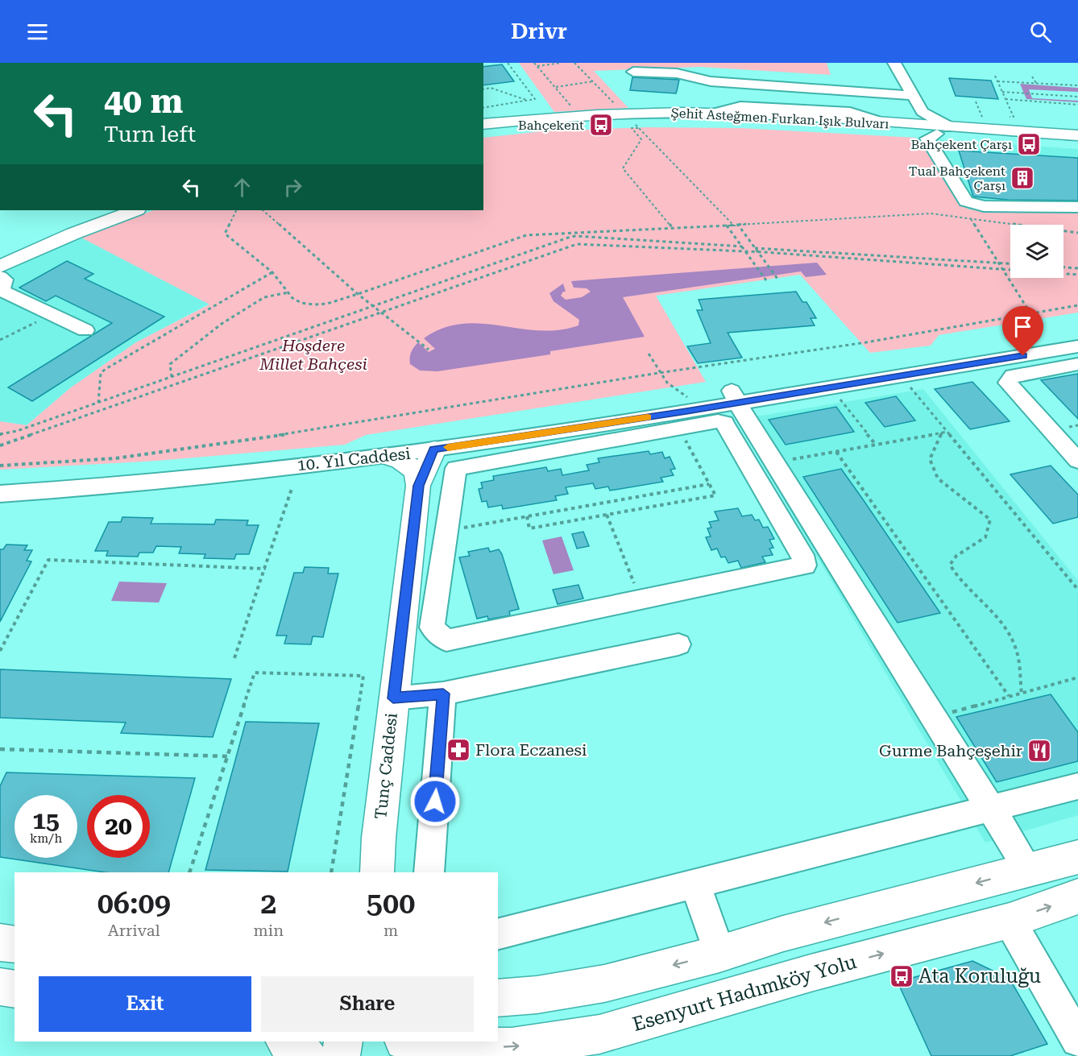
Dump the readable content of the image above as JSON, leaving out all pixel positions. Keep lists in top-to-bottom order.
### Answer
{
  "streets": {
    "main road": ["Şehit Asteğmen Furkan Işık Bulvarı", "Tunç Caddesi", "Esenyurt Hadımköy Yolu"],
    "street": ["10. Yıl Caddesi"]
  },
  "crossings": [
    ["10. Yıl Caddesi", "Tunç Caddesi"]
  ],
  "parks": ["Hoşdere Millet Bahçesi"],
  "places": {
    "bus stop": ["Bahçekent", "Bahçekent Çarşı", "Ata Koruluğu"],
    "building": ["Tual Bahçekent Çarşı"],
    "pharmacy": ["Flora Eczanesi"],
    "restaurant": ["Gurme Bahçeşehir"]
  },
  "page": {
    "header": "Drivr",
    "turn": ["40 m", "Turn left"],
    "speed": "15 km/h",
    "limit": "20",
    "eta": [
      "06:09",
      "Arrival",
      "2",
      "min",
      "500",
      "m"
    ],
    "buttons": ["Exit", "Share"]
  }
}
